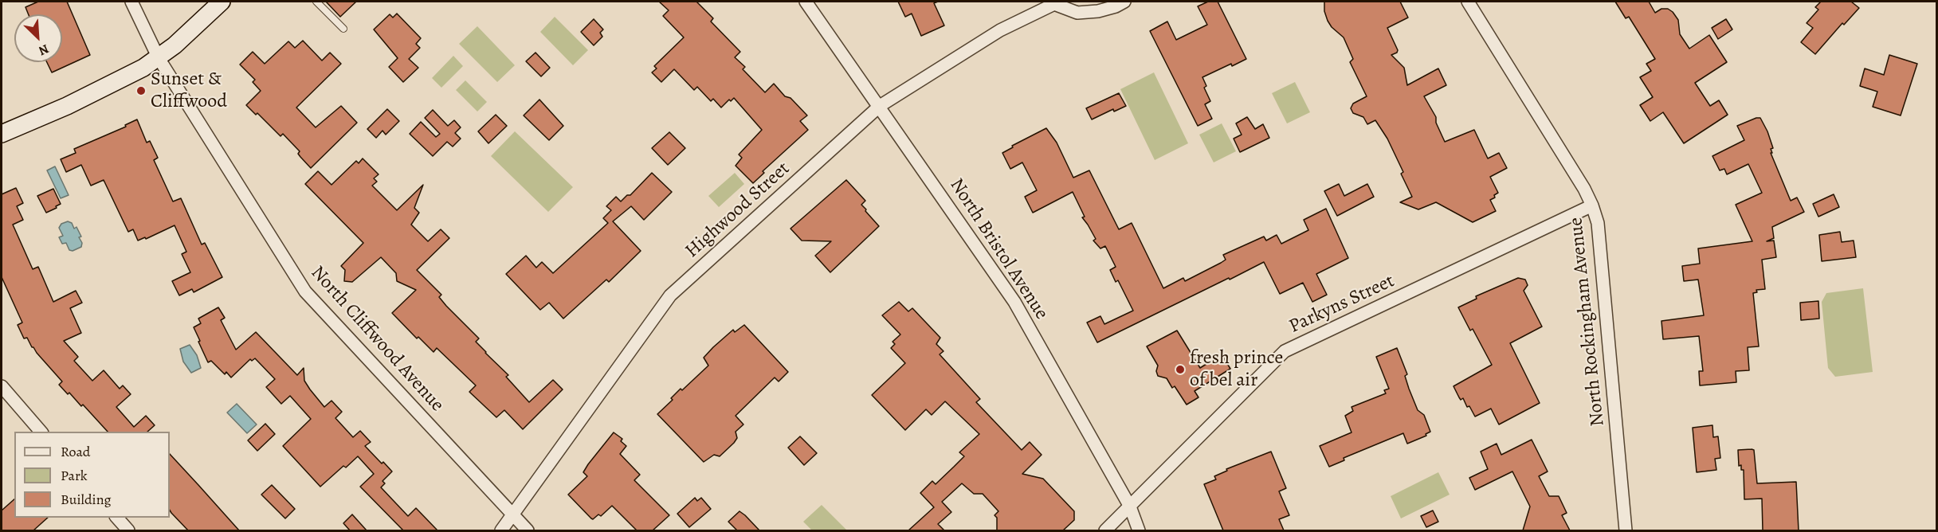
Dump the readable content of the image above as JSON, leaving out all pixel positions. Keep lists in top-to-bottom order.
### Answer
{
  "streets": {
    "street": [
      "Highwood Street",
      "North Bristol Avenue",
      "Parkyns Street",
      "North Rockingham Avenue",
      "North Cliffwood Avenue"
    ]
  },
  "crossings": [
    ["Highwood Street", "North Bristol Avenue"],
    ["Highwood Street", "North Cliffwood Avenue"],
    ["North Bristol Avenue", "Parkyns Street"],
    ["Parkyns Street", "North Rockingham Avenue"]
  ],
  "places": ["Sunset & Cliffwood", "fresh prince of bel air"],
  "legend": ["Road", "Park", "Building"],
  "north": "bottom right"
}
